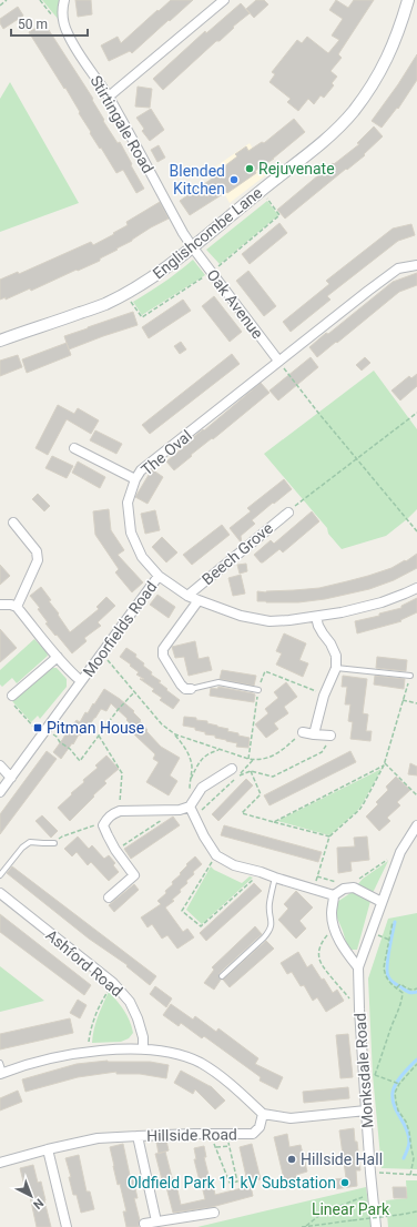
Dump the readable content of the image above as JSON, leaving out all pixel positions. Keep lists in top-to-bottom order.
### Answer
{
  "streets": {
    "street": [
      "Stirtingale Road",
      "Englishcombe Lane",
      "Oak Avenue",
      "The Oval",
      "Beech Grove",
      "Moorfields Road",
      "Ashford Road",
      "Monksdale Road",
      "Hillside Road"
    ]
  },
  "crossings": [
    ["Stirtingale Road", "Englishcombe Lane"],
    ["Stirtingale Road", "Oak Avenue"],
    ["Englishcombe Lane", "Oak Avenue"],
    ["Oak Avenue", "The Oval"],
    ["The Oval", "Beech Grove"],
    ["The Oval", "Moorfields Road"]
  ],
  "parks": ["Linear Park"],
  "places": {
    "other": [
      "Rejuvenate",
      "Blended Kitchen",
      "Hillside Hall",
      "Oldfield Park 11 kV Substation"
    ],
    "transit": ["Pitman House"]
  },
  "scale_bar": "50 m",
  "north": "bottom right"
}
